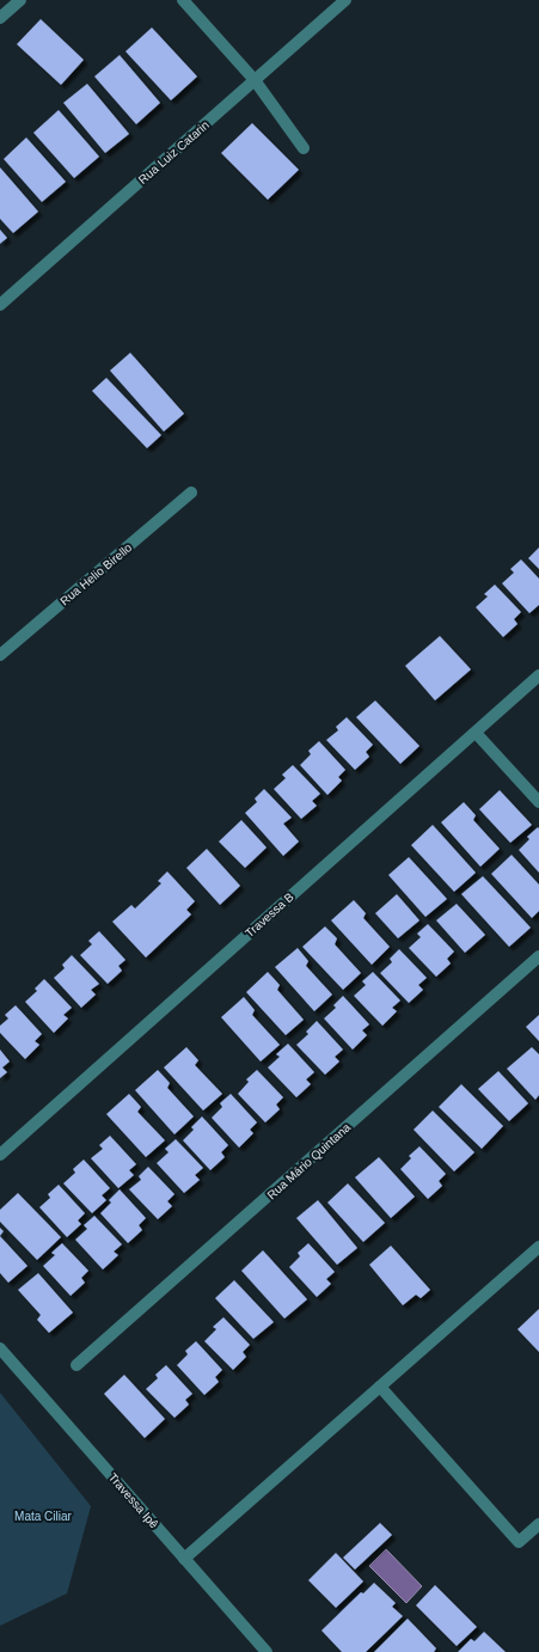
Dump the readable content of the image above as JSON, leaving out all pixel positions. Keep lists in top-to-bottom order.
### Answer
{
  "streets": {
    "street": [
      "Rua Luiz Catarin",
      "Rua Helio Birello",
      "Travessa B",
      "Rua Mário Quintana",
      "Travessa Ipê"
    ]
  },
  "parks": ["Mata Ciliar"]
}
